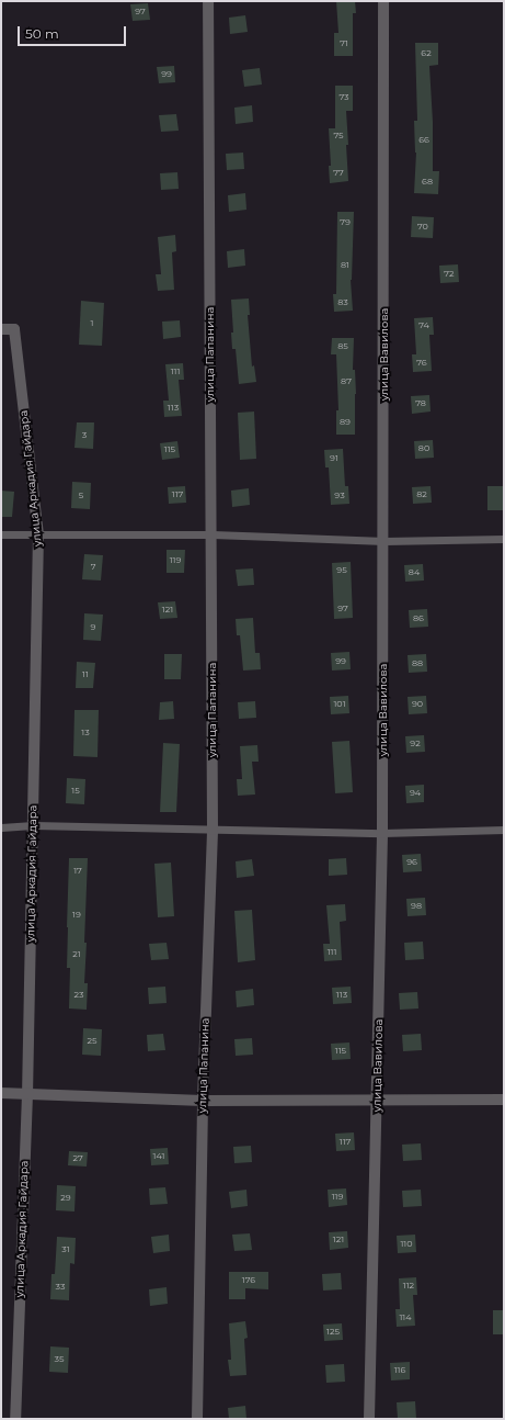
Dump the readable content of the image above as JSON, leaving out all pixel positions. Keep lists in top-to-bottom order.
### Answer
{
  "streets": {
    "street": ["улица Папанина", "улица Вавилова", "улица Аркадия Гайдара"]
  },
  "house_numbers": [
    "97",
    "71",
    "62",
    "99",
    "73",
    "75",
    "66",
    "77",
    "68",
    "79",
    "70",
    "81",
    "72",
    "83",
    "1",
    "74",
    "85",
    "76",
    "111",
    "87",
    "78",
    "113",
    "89",
    "3",
    "80",
    "115",
    "91",
    "117",
    "82",
    "5",
    "93",
    "119",
    "7",
    "95",
    "84",
    "97",
    "121",
    "86",
    "9",
    "99",
    "88",
    "11",
    "101",
    "90",
    "13",
    "92",
    "15",
    "94",
    "96",
    "17",
    "98",
    "19",
    "111",
    "21",
    "23",
    "113",
    "25",
    "115",
    "117",
    "141",
    "27",
    "119",
    "29",
    "121",
    "110",
    "31",
    "176",
    "112",
    "33",
    "114",
    "125",
    "35",
    "116"
  ],
  "scale_bar": "50 m"
}
